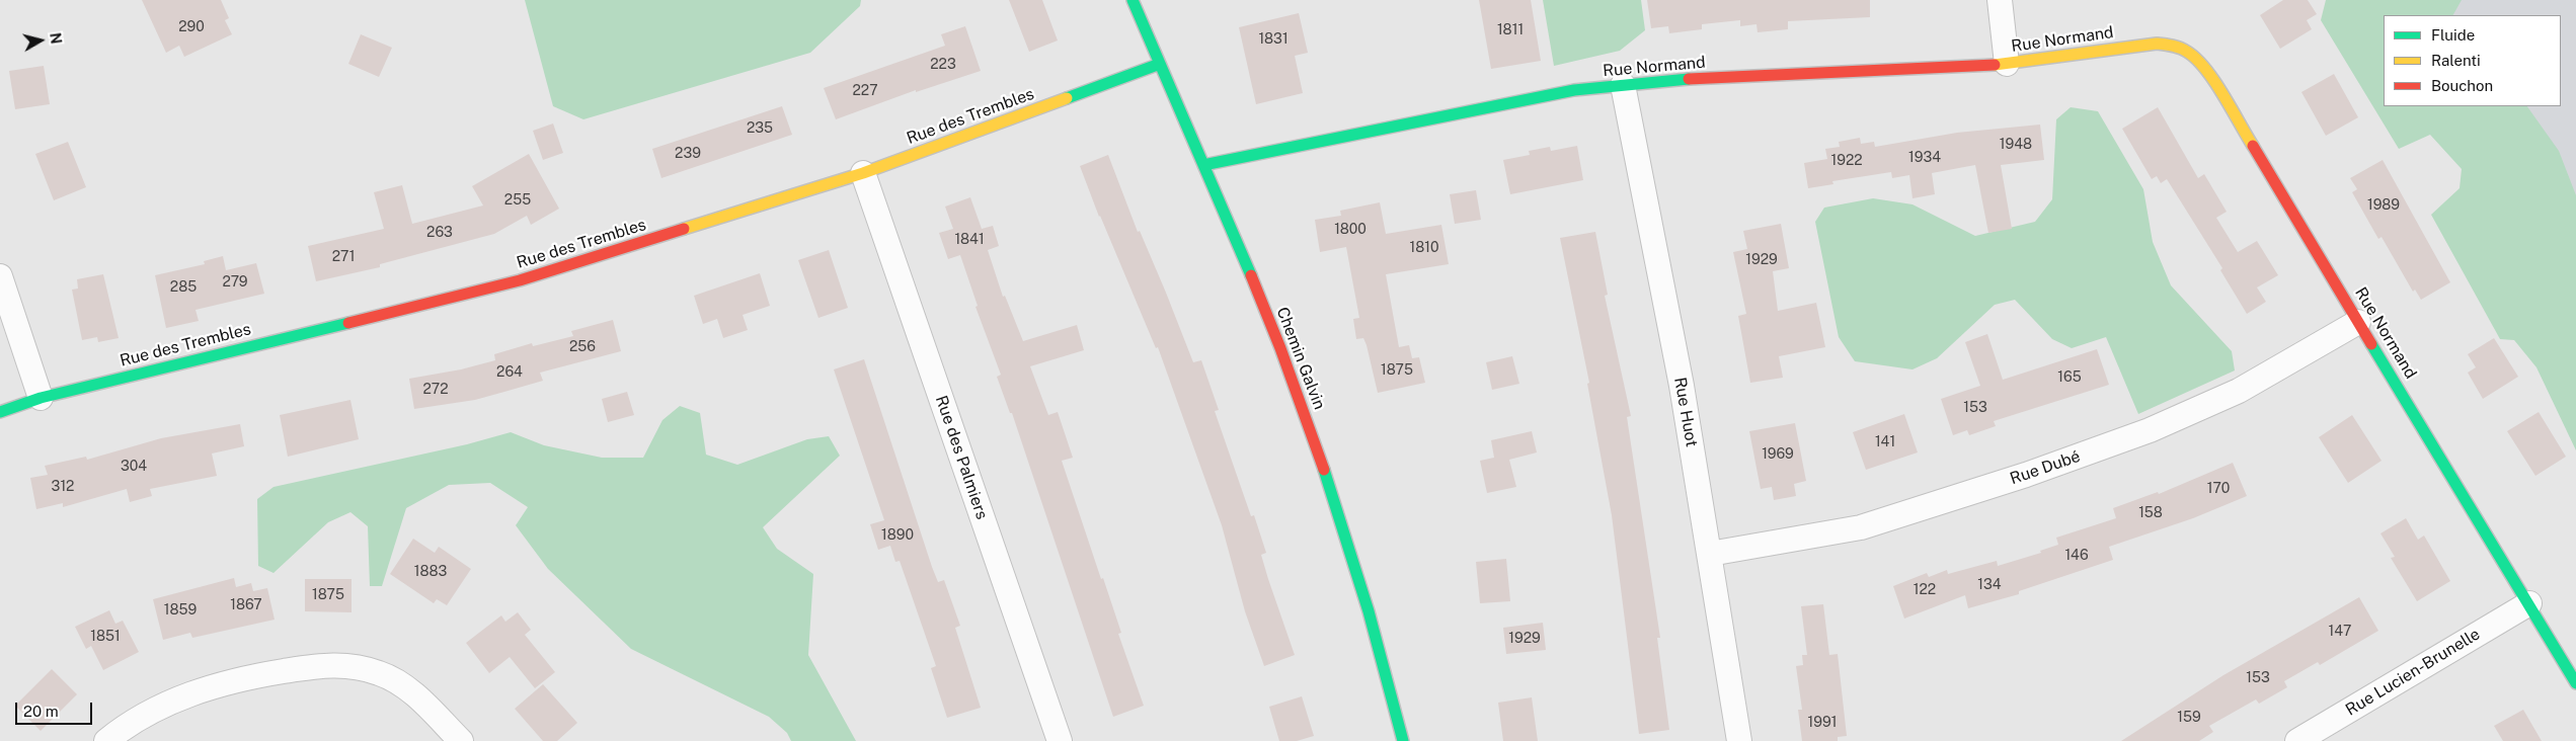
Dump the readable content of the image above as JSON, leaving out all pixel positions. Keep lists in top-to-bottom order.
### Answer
{
  "streets": {
    "street": [
      "Rue Normand",
      "Rue des Trembles",
      "Chemin Galvin",
      "Rue Huot",
      "Rue des Palmiers",
      "Rue Dubé",
      "Rue Lucien-Brunelle"
    ]
  },
  "crossings": [
    ["Rue Normand", "Chemin Galvin"],
    ["Rue Normand", "Rue Huot"],
    ["Rue Normand", "Rue Dubé"],
    ["Rue Normand", "Rue Lucien-Brunelle"],
    ["Rue des Trembles", "Chemin Galvin"],
    ["Rue des Trembles", "Rue des Palmiers"],
    ["Rue Huot", "Rue Dubé"]
  ],
  "house_numbers": [
    "290",
    "1811",
    "1831",
    "223",
    "227",
    "235",
    "1948",
    "239",
    "1934",
    "1922",
    "255",
    "1989",
    "1800",
    "263",
    "1841",
    "1810",
    "271",
    "1929",
    "279",
    "285",
    "256",
    "1875",
    "264",
    "165",
    "272",
    "153",
    "141",
    "1969",
    "304",
    "312",
    "170",
    "158",
    "1890",
    "146",
    "1883",
    "134",
    "122",
    "1875",
    "1867",
    "1859",
    "147",
    "1851",
    "1929",
    "153",
    "159",
    "1991"
  ],
  "legend": ["Fluide", "Ralenti", "Bouchon"],
  "scale_bar": "20 m",
  "north": "right"
}
